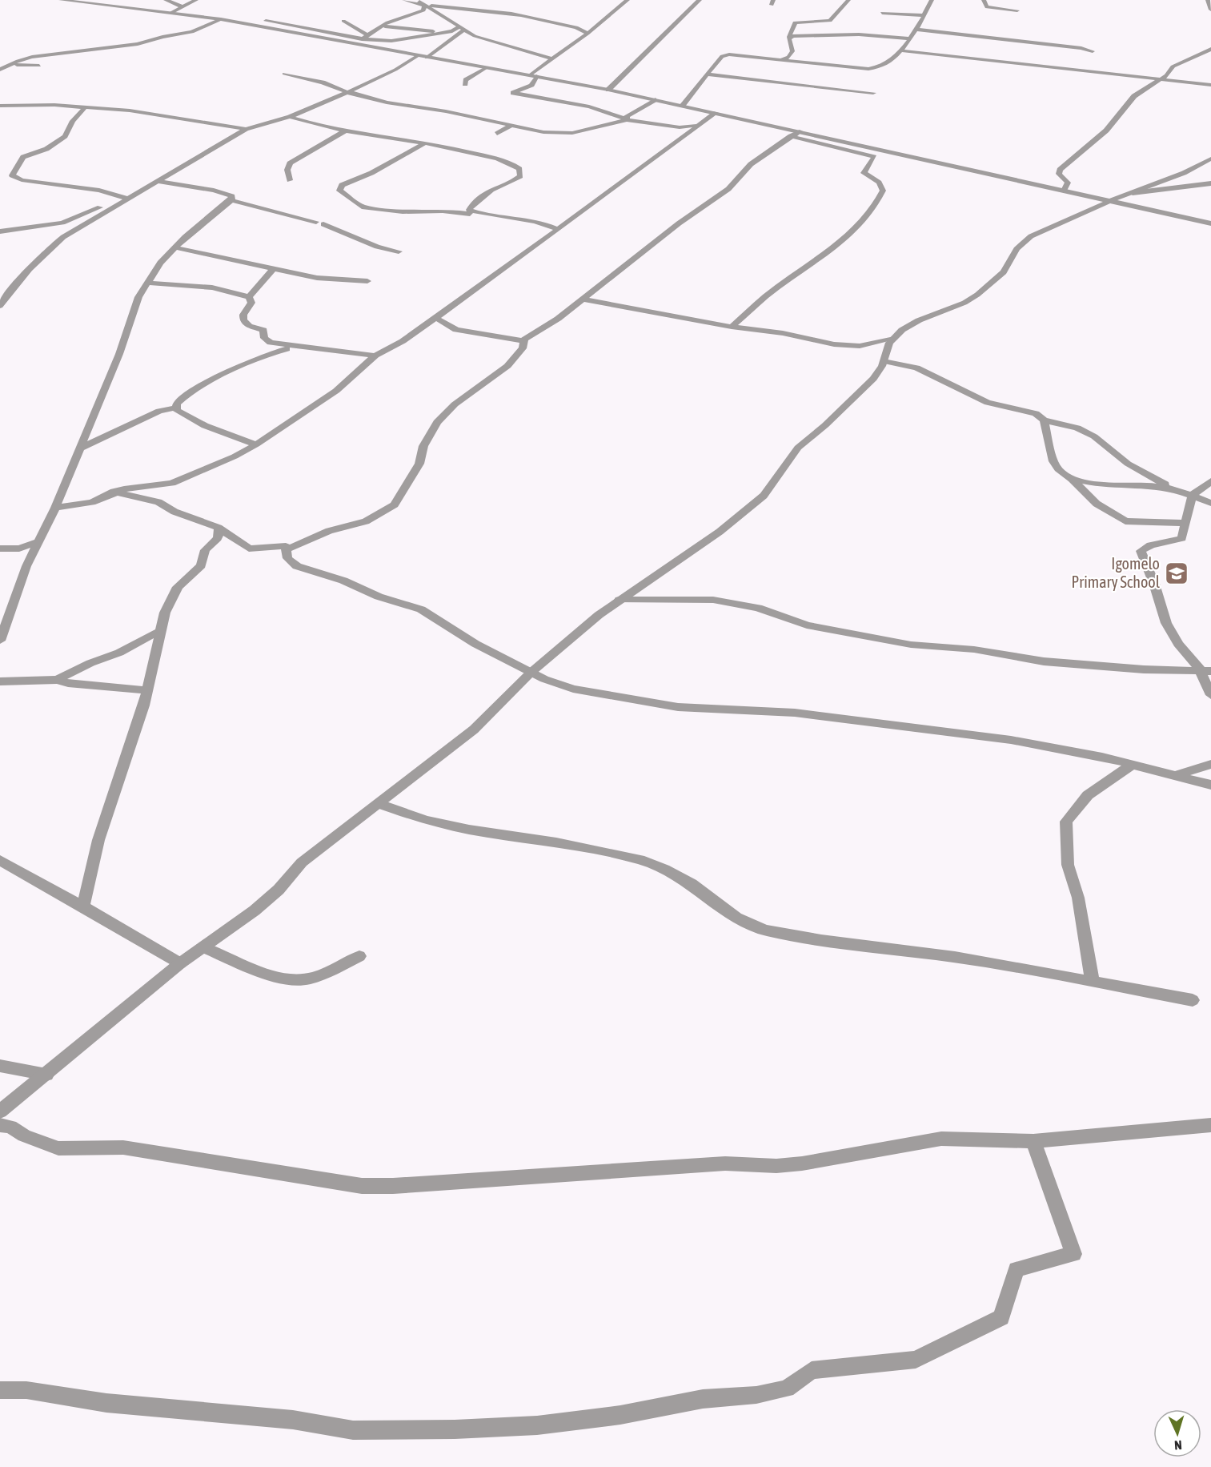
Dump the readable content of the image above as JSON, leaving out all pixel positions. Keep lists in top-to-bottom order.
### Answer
{
  "places": {
    "school or university": ["Igomelo Primary School"]
  },
  "north": "bottom"
}
